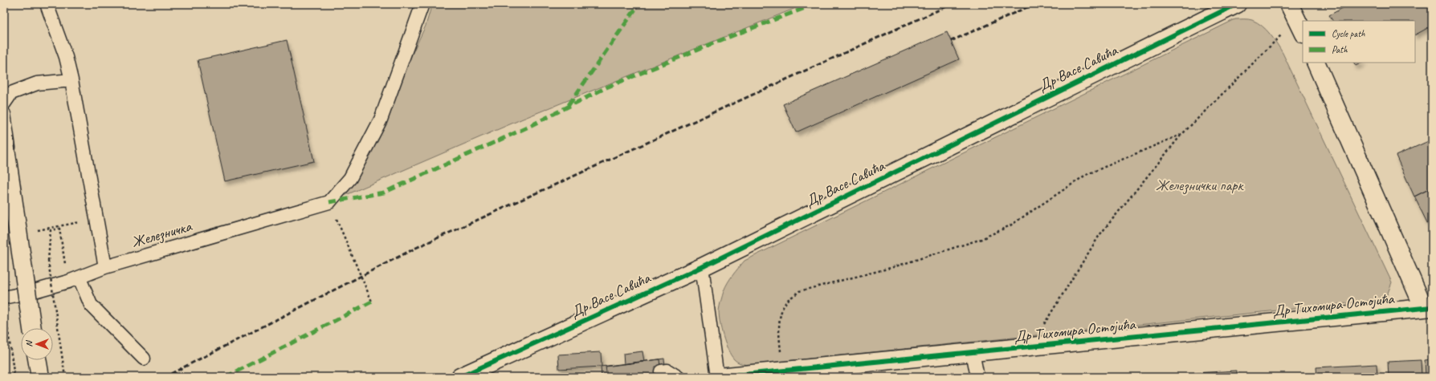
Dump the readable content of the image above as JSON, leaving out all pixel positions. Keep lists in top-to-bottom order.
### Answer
{
  "streets": {
    "street": ["Др Васе Савића", "Др Тихомира Остојића"],
    "lane": ["Железничка"]
  },
  "parks": ["Железнички парк"],
  "legend": ["Cycle path", "Path"],
  "north": "left"
}
